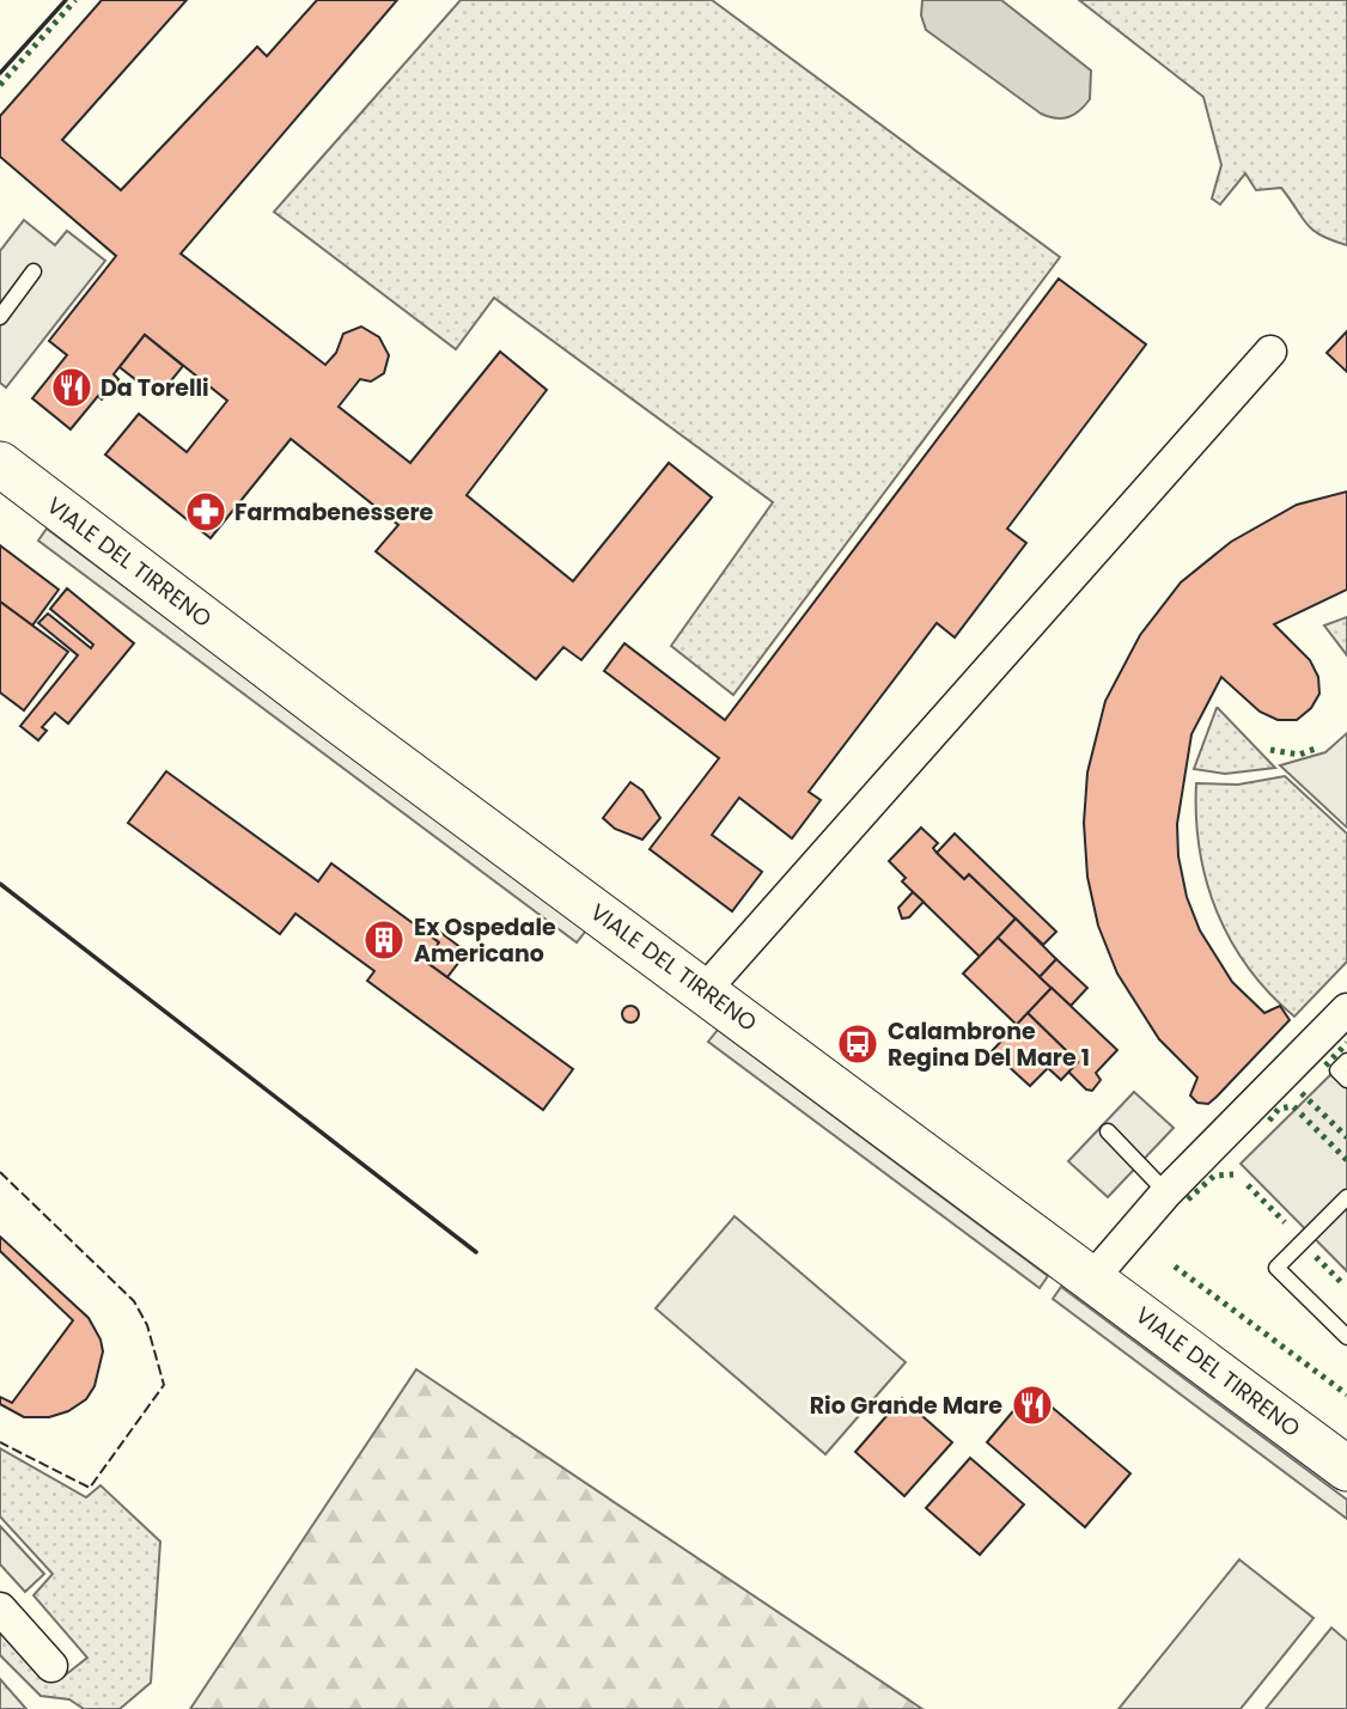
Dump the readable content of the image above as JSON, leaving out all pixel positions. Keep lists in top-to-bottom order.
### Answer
{
  "streets": {
    "main road": ["VIALE DEL TIRRENO"]
  },
  "places": {
    "restaurant": ["Da Torelli", "Rio Grande Mare"],
    "pharmacy": ["Farmabenessere"],
    "building": ["Ex Ospedale Americano"],
    "bus stop": ["Calambrone Regina Del Mare 1"]
  }
}
